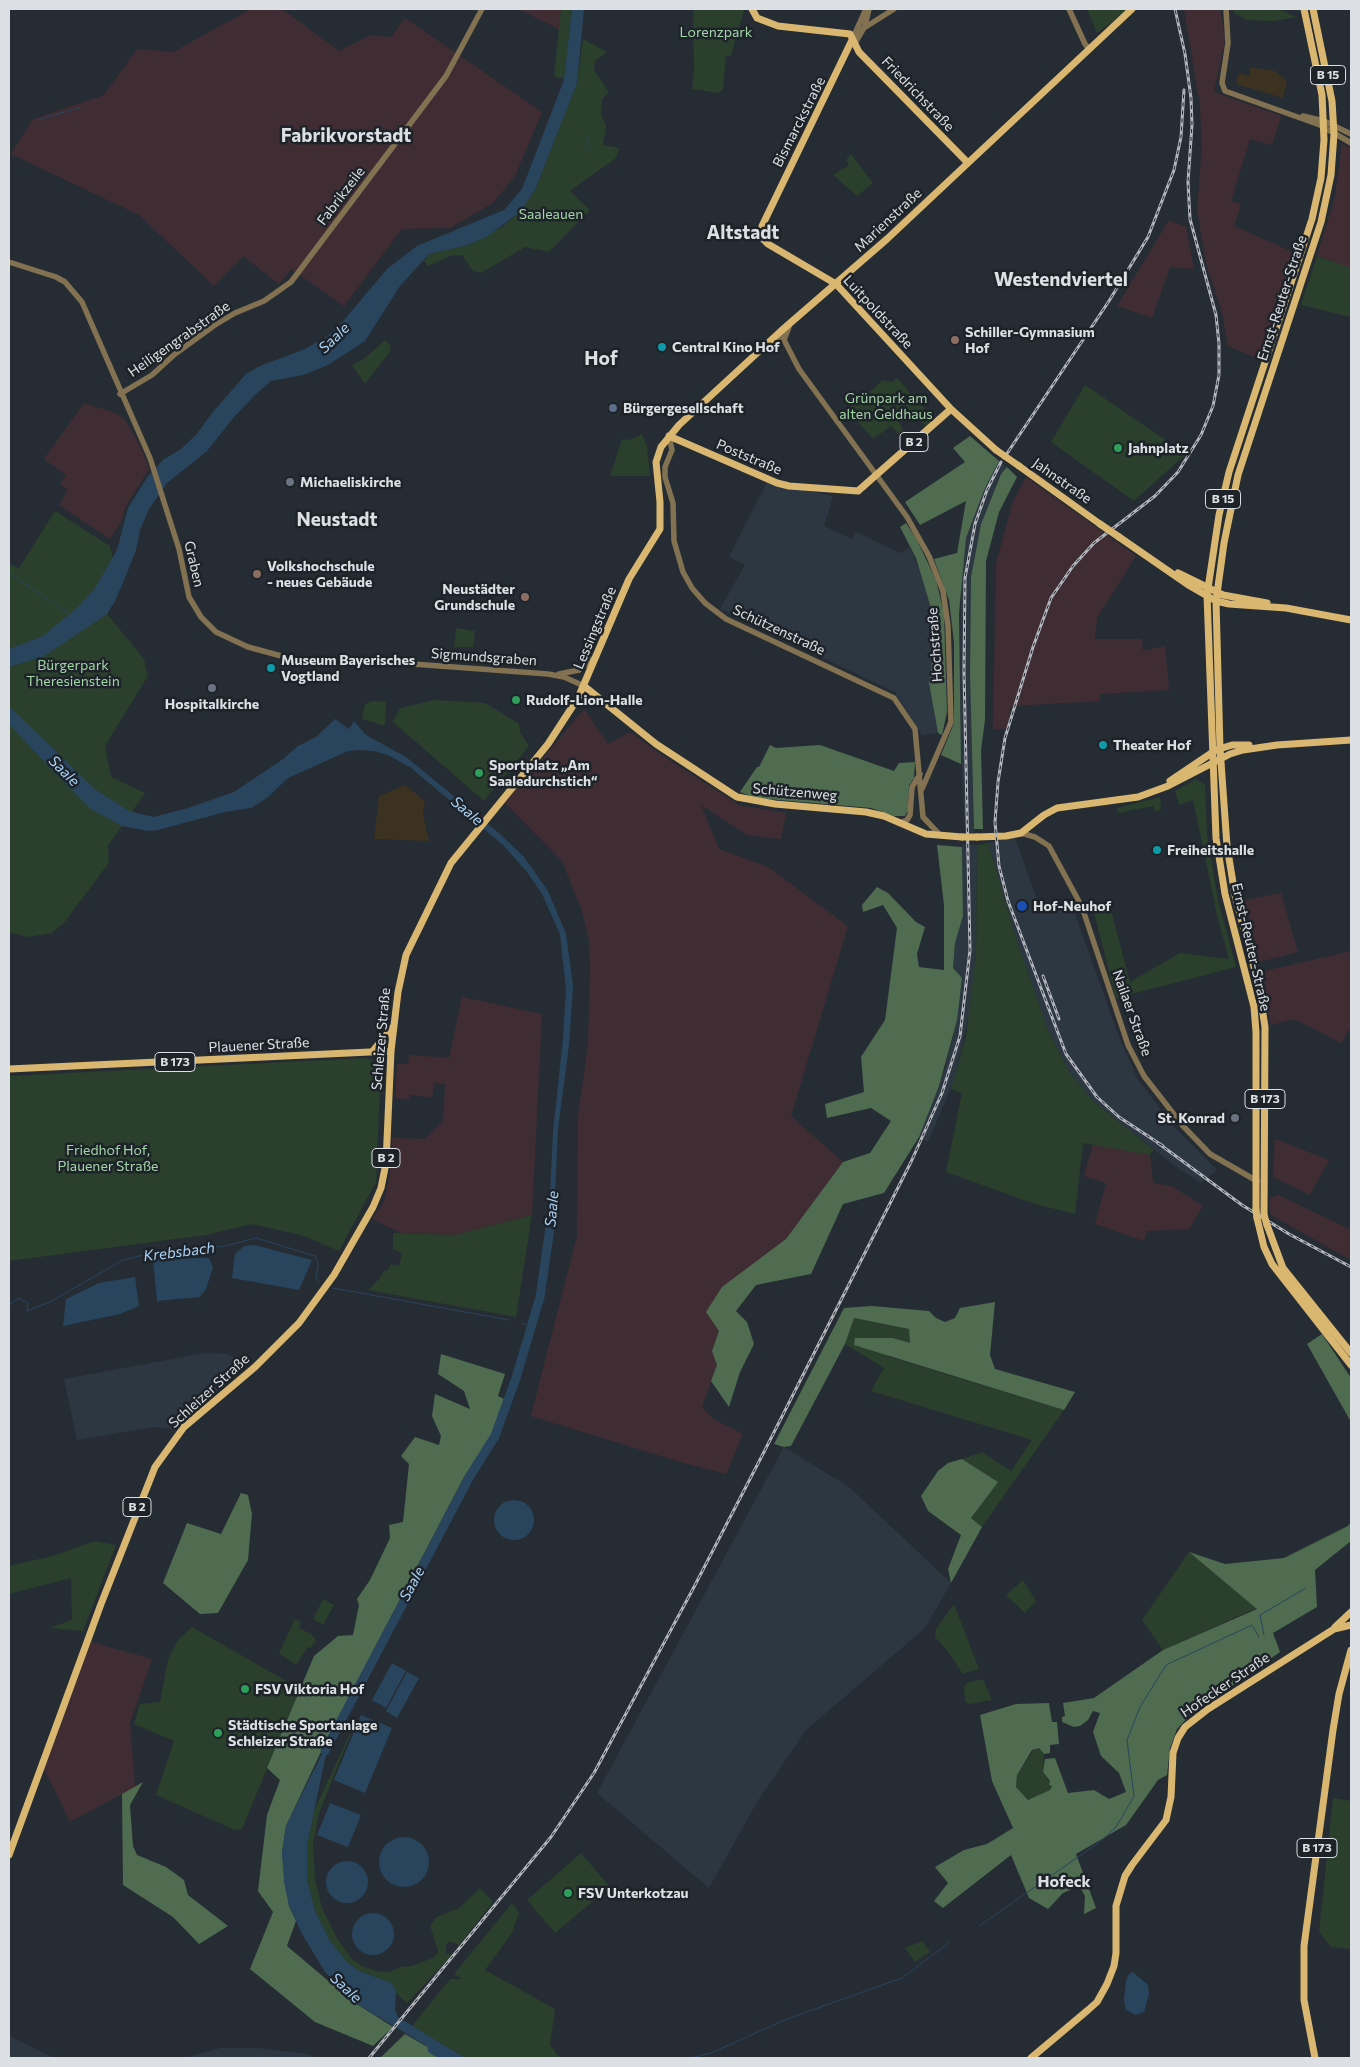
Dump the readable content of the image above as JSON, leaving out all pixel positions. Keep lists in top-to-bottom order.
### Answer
{
  "streets": {
    "main road": [
      "B 15",
      "Friedrichstraße",
      "Bismarckstraße",
      "Marienstraße",
      "Ernst-Reuter-Straße",
      "Luitpoldstraße",
      "B 2",
      "Poststraße",
      "Jahnstraße",
      "Lessingstraße",
      "Schützenweg",
      "Schleizer Straße",
      "Plauener Straße",
      "B 173",
      "Hofecker Straße"
    ],
    "street": [
      "Fabrikzeile",
      "Heiligengrabstraße",
      "Graben",
      "Schützenstraße",
      "Hochstraße",
      "Sigmundsgraben",
      "Nailaer Straße"
    ]
  },
  "crossings": [
    ["B 15", "Ernst-Reuter-Straße"],
    ["B 15", "Jahnstraße"],
    ["Friedrichstraße", "Bismarckstraße"],
    ["Friedrichstraße", "Marienstraße"],
    ["Bismarckstraße", "Luitpoldstraße"],
    ["Fabrikzeile", "Heiligengrabstraße"],
    ["Marienstraße", "Luitpoldstraße"],
    ["Marienstraße", "Poststraße"],
    ["Marienstraße", "Lessingstraße"],
    ["Marienstraße", "Schützenstraße"],
    ["Ernst-Reuter-Straße", "Jahnstraße"],
    ["Ernst-Reuter-Straße", "Nailaer Straße"],
    ["Luitpoldstraße", "B 2"],
    ["Luitpoldstraße", "Jahnstraße"],
    ["Heiligengrabstraße", "Graben"],
    ["B 2", "Poststraße"],
    ["B 2", "Jahnstraße"],
    ["B 2", "Hochstraße"],
    ["Poststraße", "Lessingstraße"],
    ["Poststraße", "Schützenstraße"],
    ["Poststraße", "Hochstraße"],
    ["Graben", "Sigmundsgraben"],
    ["Lessingstraße", "Schützenstraße"],
    ["Lessingstraße", "Sigmundsgraben"],
    ["Lessingstraße", "Schützenweg"],
    ["Lessingstraße", "Schleizer Straße"],
    ["Schützenstraße", "Hochstraße"],
    ["Schützenstraße", "Schützenweg"],
    ["Sigmundsgraben", "Schützenweg"],
    ["Schleizer Straße", "Plauener Straße"]
  ],
  "districts": [
    "Fabrikvorstadt",
    "Altstadt",
    "Westendviertel",
    "Hof",
    "Neustadt",
    "Hofeck"
  ],
  "water": ["Saale", "Krebsbach"],
  "parks": [
    "Lorenzpark",
    "Saaleauen",
    "Grünpark am alten Geldhaus",
    "Bürgerpark Theresienstein",
    "Friedhof Hof, Plauener Straße"
  ],
  "places": [
    "Schiller-Gymnasium Hof",
    "Central Kino Hof",
    "Bürgergesellschaft",
    "Jahnplatz",
    "Michaeliskirche",
    "Volkshochschule - neues Gebäude",
    "Neustädter Grundschule",
    "Museum Bayerisches Vogtland",
    "Hospitalkirche",
    "Rudolf-Lion-Halle",
    "Theater Hof",
    "Sportplatz „Am Saaledurchstich“",
    "Freiheitshalle",
    "Hof-Neuhof",
    "St. Konrad",
    "FSV Viktoria Hof",
    "Städtische Sportanlage Schleizer Straße",
    "FSV Unterkotzau"
  ]
}
